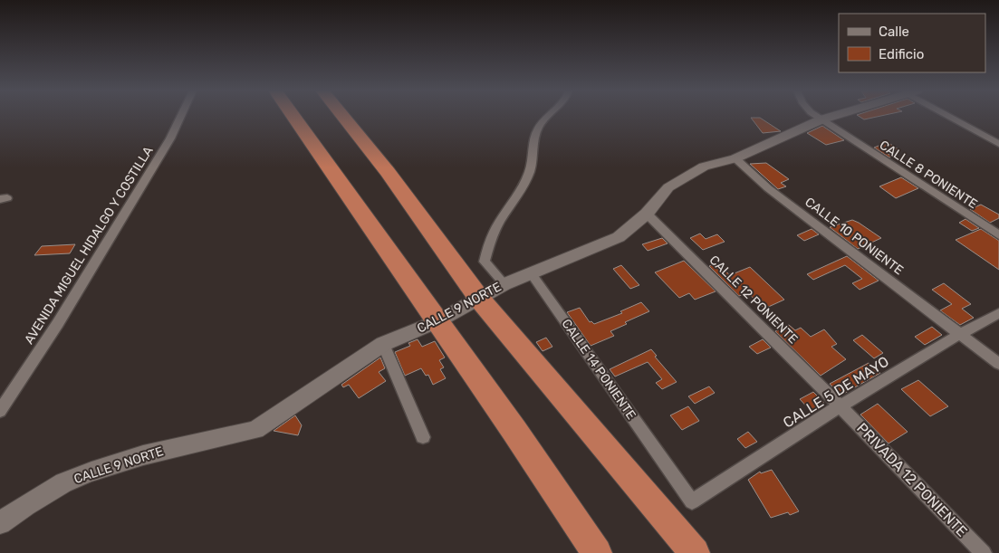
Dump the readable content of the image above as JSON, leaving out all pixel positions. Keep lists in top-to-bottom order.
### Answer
{
  "streets": {
    "street": [
      "CALLE 8 PONIENTE",
      "CALLE 10 PONIENTE",
      "AVENIDA MIGUEL HIDALGO Y COSTILLA",
      "CALLE 12 PONIENTE",
      "CALLE 9 NORTE",
      "CALLE 14 PONIENTE",
      "CALLE 5 DE MAYO",
      "PRIVADA 12 PONIENTE"
    ]
  },
  "crossings": [
    ["CALLE 8 PONIENTE", "CALLE 9 NORTE"],
    ["CALLE 10 PONIENTE", "CALLE 9 NORTE"],
    ["CALLE 10 PONIENTE", "CALLE 5 DE MAYO"],
    ["CALLE 12 PONIENTE", "CALLE 9 NORTE"],
    ["CALLE 12 PONIENTE", "CALLE 5 DE MAYO"],
    ["CALLE 12 PONIENTE", "PRIVADA 12 PONIENTE"],
    ["CALLE 9 NORTE", "CALLE 14 PONIENTE"],
    ["CALLE 14 PONIENTE", "CALLE 5 DE MAYO"],
    ["CALLE 5 DE MAYO", "PRIVADA 12 PONIENTE"]
  ],
  "legend": ["Calle", "Edificio"]
}
